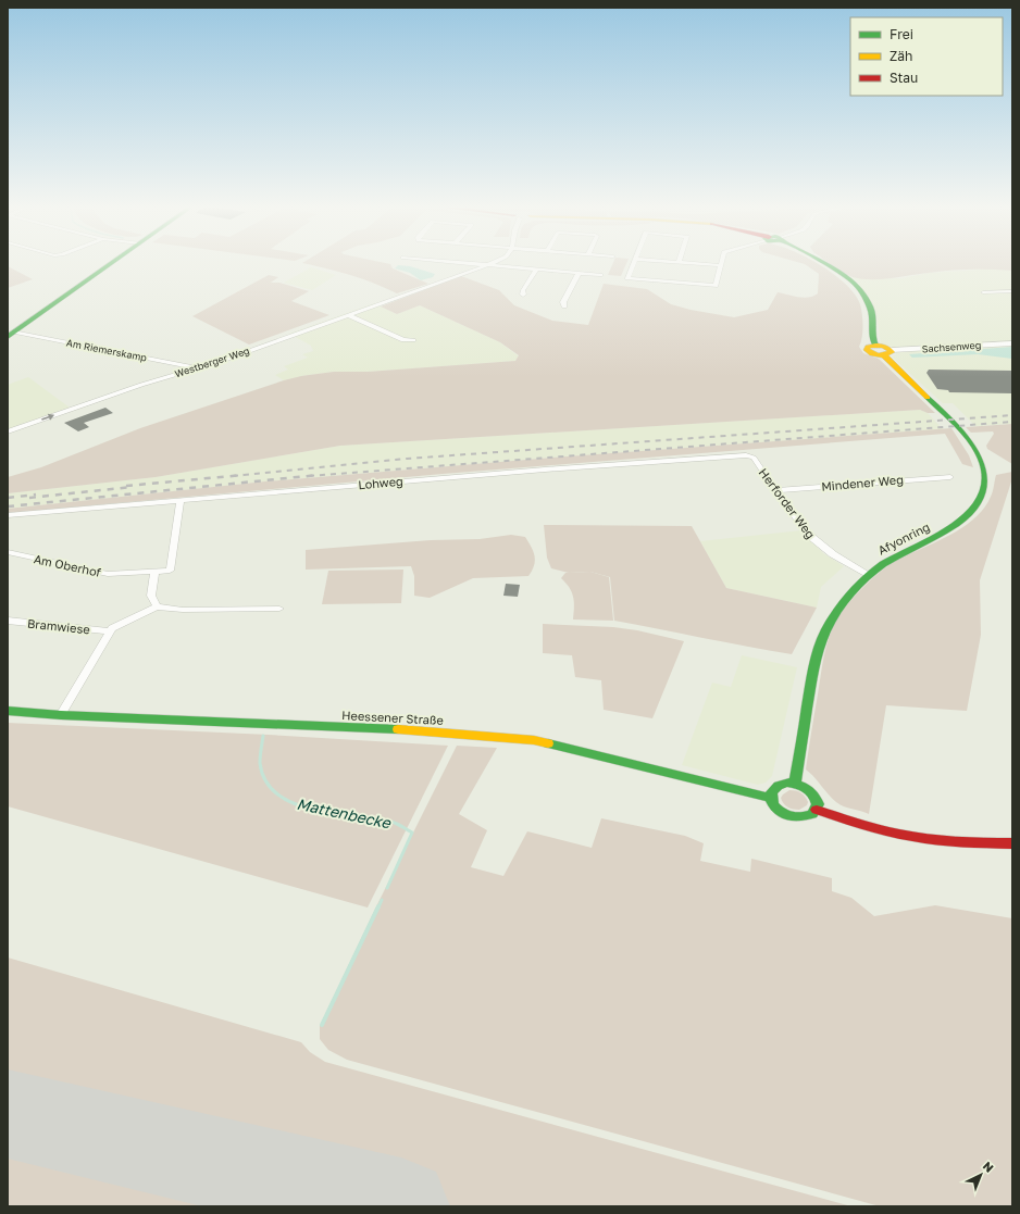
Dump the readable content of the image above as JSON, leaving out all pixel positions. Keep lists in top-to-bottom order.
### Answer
{
  "streets": {
    "street": [
      "Sachsenweg",
      "Am Riemerskamp",
      "Westberger Weg",
      "Lohweg",
      "Mindener Weg",
      "Herforder Weg",
      "Afyonring",
      "Am Oberhof",
      "Bramwiese",
      "Heessener Straße"
    ]
  },
  "crossings": [
    ["Sachsenweg", "Afyonring"],
    ["Am Riemerskamp", "Westberger Weg"],
    ["Lohweg", "Herforder Weg"],
    ["Lohweg", "Am Oberhof"],
    ["Mindener Weg", "Herforder Weg"],
    ["Herforder Weg", "Afyonring"],
    ["Afyonring", "Heessener Straße"]
  ],
  "one_way": ["Westberger Weg"],
  "water": ["Mattenbecke"],
  "legend": ["Frei", "Zäh", "Stau"],
  "north": "top right"
}
